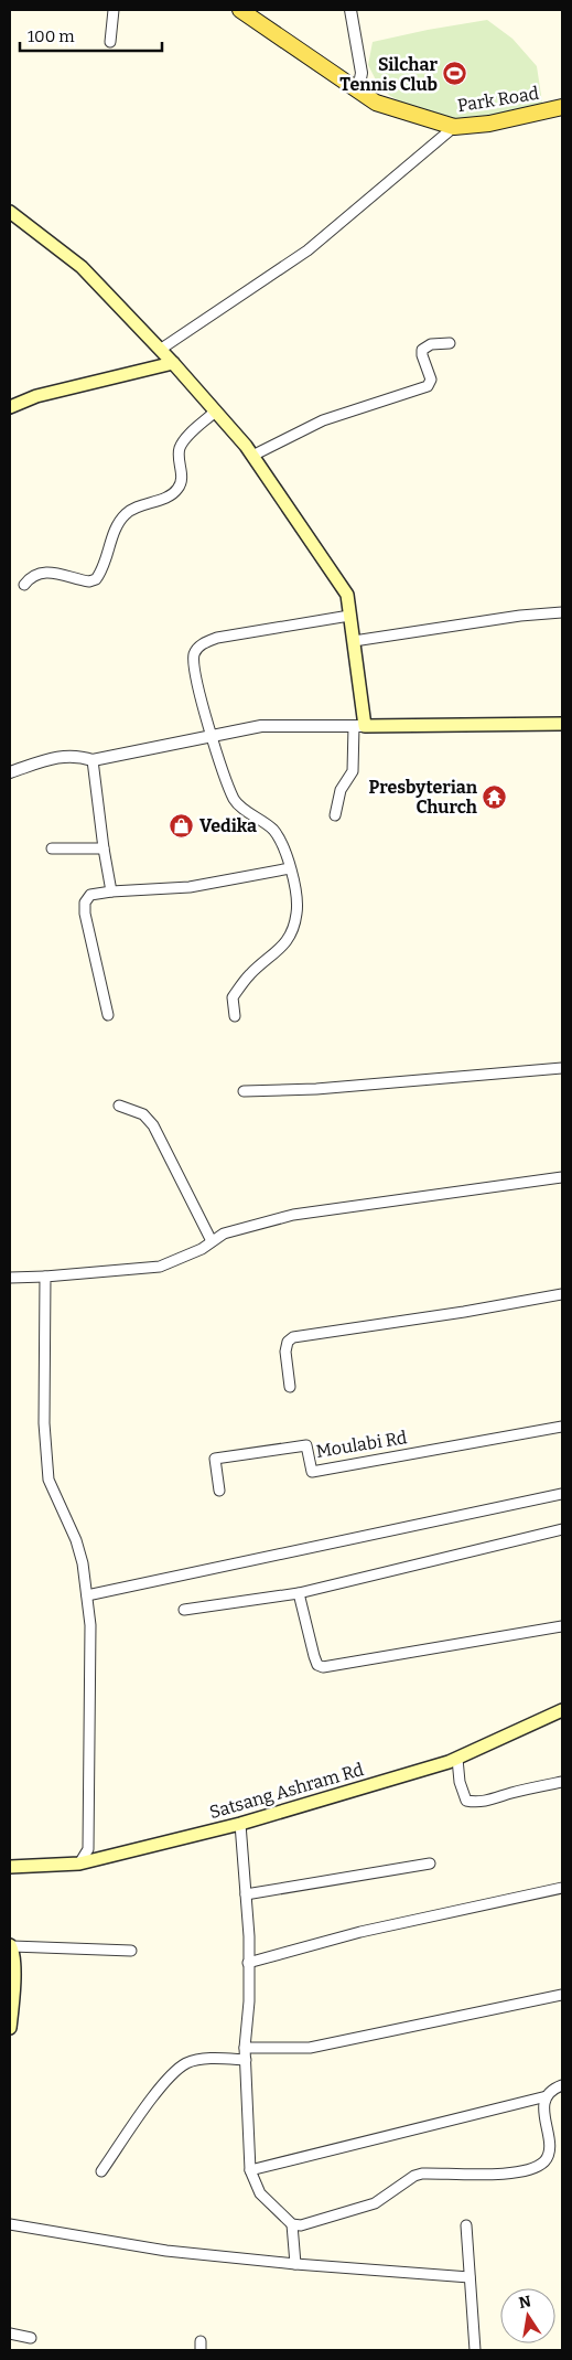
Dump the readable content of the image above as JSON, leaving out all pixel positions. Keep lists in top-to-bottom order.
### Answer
{
  "streets": {
    "main road": ["Park Road", "Satsang Ashram Rd"],
    "street": ["Moulabi Rd"]
  },
  "places": {
    "sports": ["Silchar Tennis Club"],
    "temple": ["Presbyterian Church"],
    "shop": ["Vedika"]
  },
  "scale_bar": "100 m",
  "north": "top"
}
